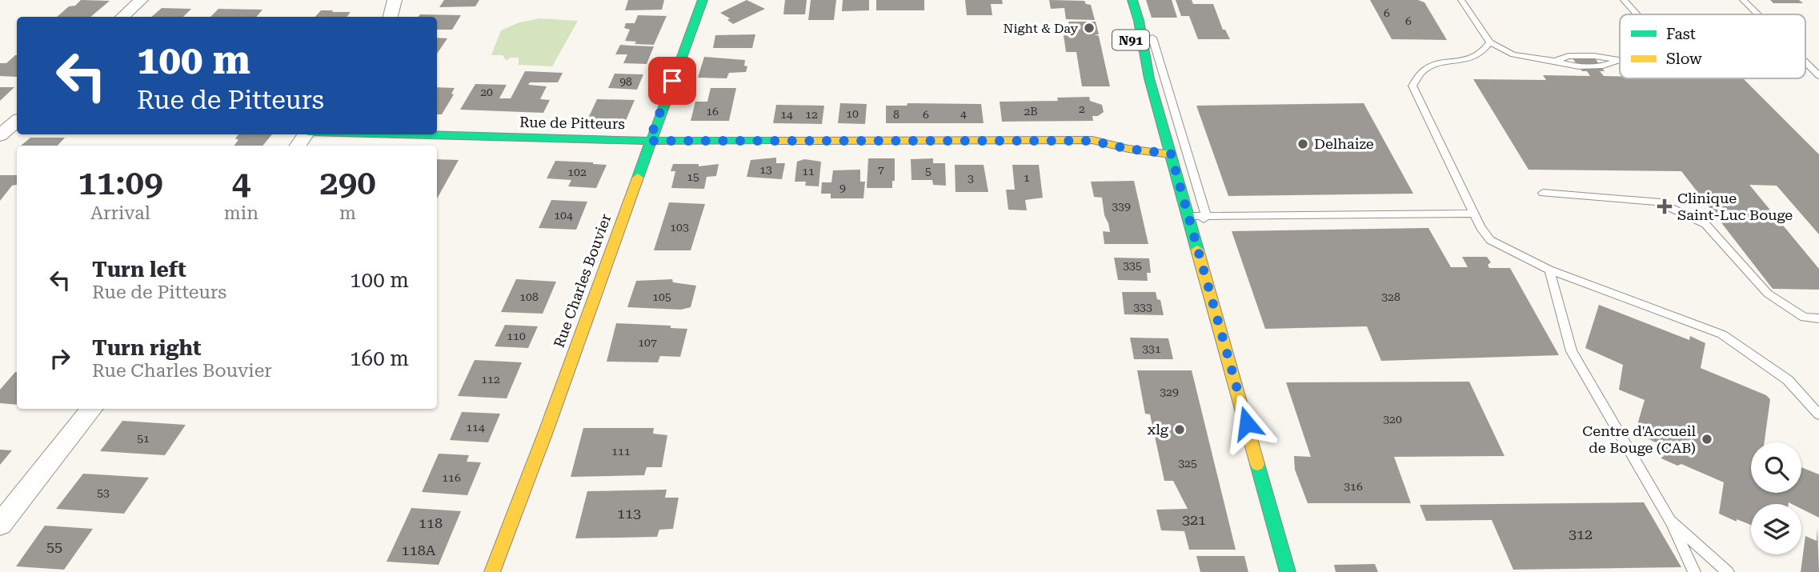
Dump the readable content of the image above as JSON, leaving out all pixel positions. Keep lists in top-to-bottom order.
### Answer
{
  "streets": {
    "street": ["N91", "Rue de Pitteurs", "Rue Charles Bouvier"]
  },
  "crossings": [
    ["N91", "Rue de Pitteurs"],
    ["Rue de Pitteurs", "Rue Charles Bouvier"]
  ],
  "places": {
    "other": [
      "Night & Day",
      "Delhaize",
      "xlg",
      "Centre d'Accueil de Bouge (CAB)"
    ],
    "health": ["Clinique Saint-Luc Bouge"]
  },
  "house_numbers": [
    "6",
    "6",
    "98",
    "20",
    "2",
    "16",
    "2B",
    "10",
    "4",
    "14",
    "12",
    "8",
    "6",
    "13",
    "7",
    "11",
    "5",
    "102",
    "15",
    "1",
    "3",
    "9",
    "339",
    "104",
    "103",
    "335",
    "108",
    "105",
    "328",
    "333",
    "110",
    "107",
    "331",
    "112",
    "329",
    "320",
    "114",
    "51",
    "111",
    "325",
    "116",
    "316",
    "53",
    "113",
    "321",
    "118",
    "312",
    "55",
    "118A"
  ],
  "legend": ["Fast", "Slow"],
  "page": {
    "turn": ["100 m", "Rue de Pitteurs"],
    "eta": [
      "11:09",
      "Arrival",
      "4",
      "min",
      "290",
      "m"
    ],
    "list": [
      {
        "name": "Turn left",
        "note": "Rue de Pitteurs",
        "value": "100 m"
      },
      {
        "name": "Turn right",
        "note": "Rue Charles Bouvier",
        "value": "160 m"
      }
    ]
  }
}
